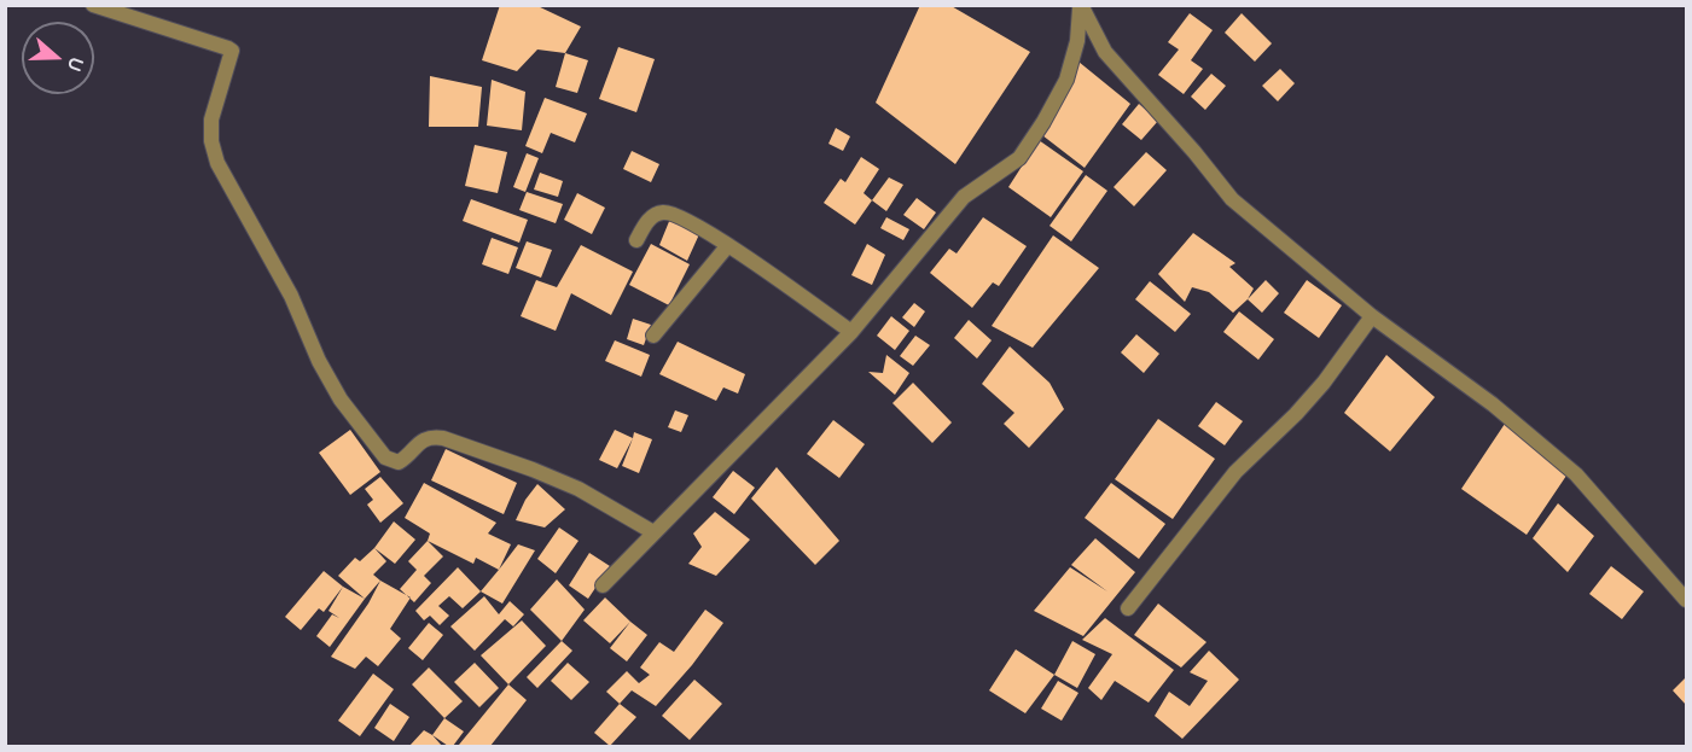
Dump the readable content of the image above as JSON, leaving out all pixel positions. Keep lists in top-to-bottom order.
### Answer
{
  "north": "right"
}
